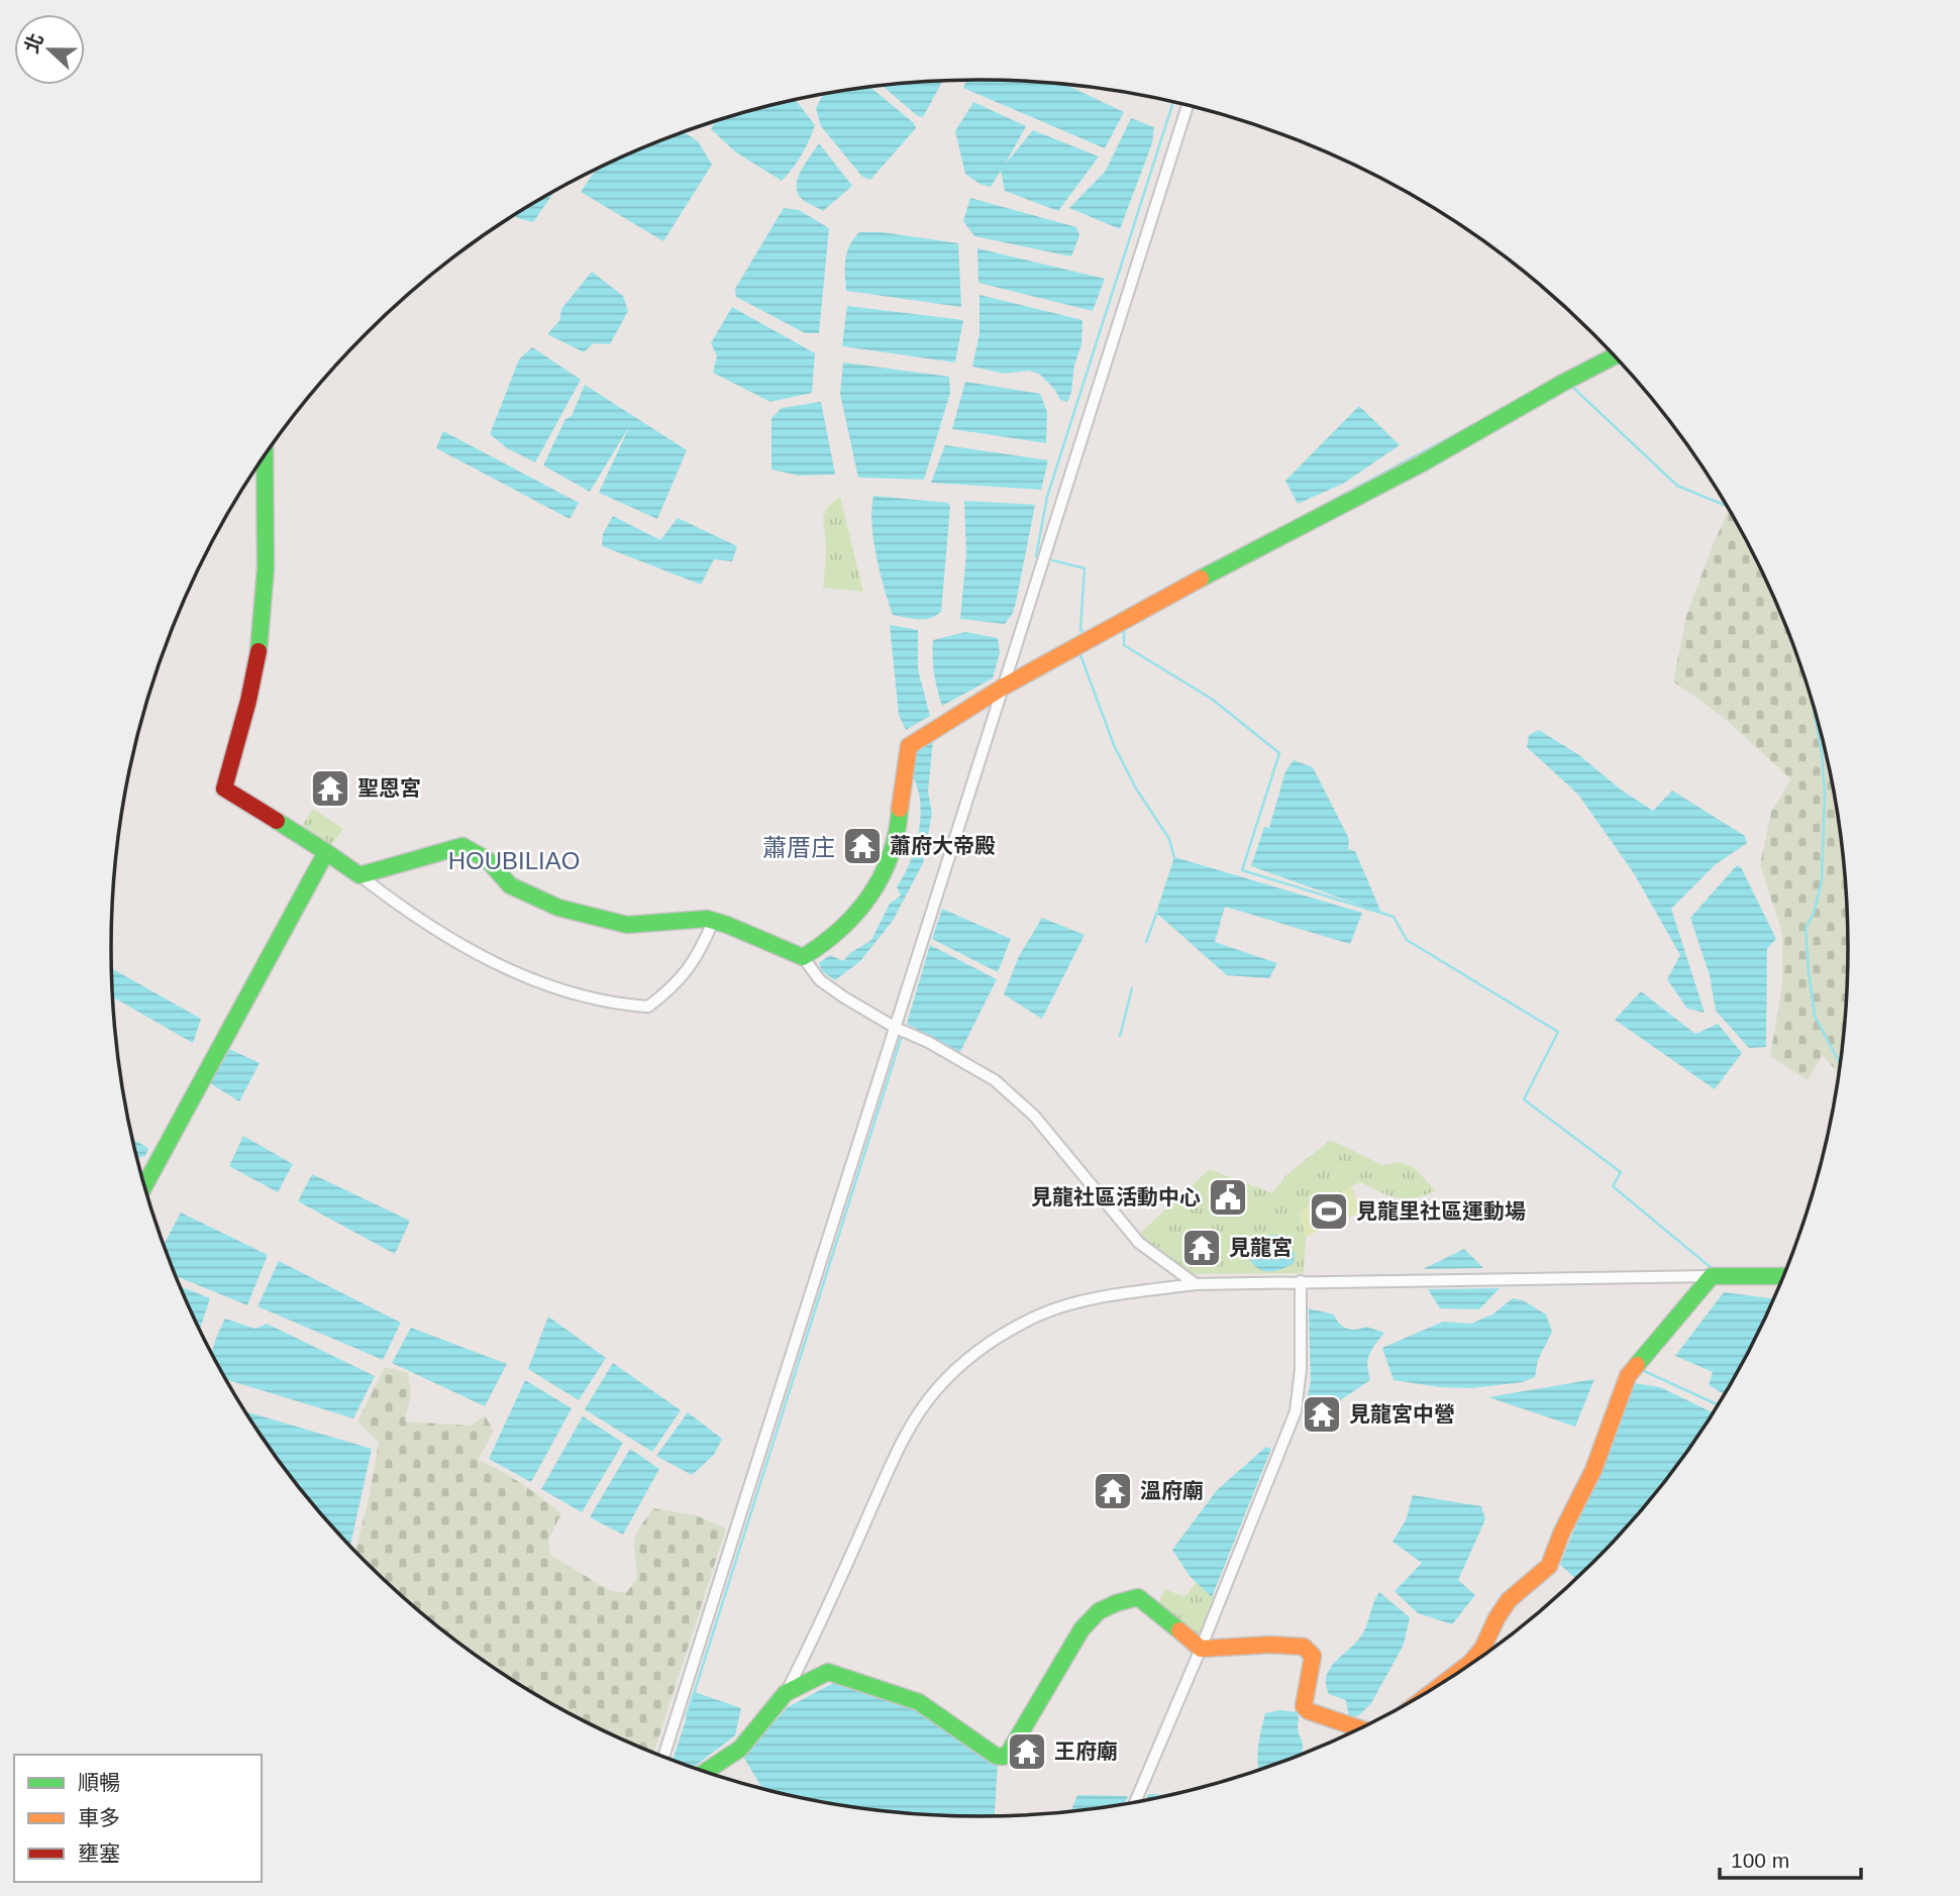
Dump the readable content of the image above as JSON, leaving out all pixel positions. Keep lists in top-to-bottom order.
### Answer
{
  "districts": ["蕭厝庄", "HOUBILIAO"],
  "places": {
    "temple": [
      "聖恩宮",
      "蕭府大帝殿",
      "見龍宮",
      "見龍宮中營",
      "溫府廟",
      "王府廟"
    ],
    "public building": ["見龍社區活動中心"],
    "sports": ["見龍里社區運動場"]
  },
  "legend": ["順暢", "車多", "壅塞"],
  "scale_bar": "100 m",
  "north": "left"
}
